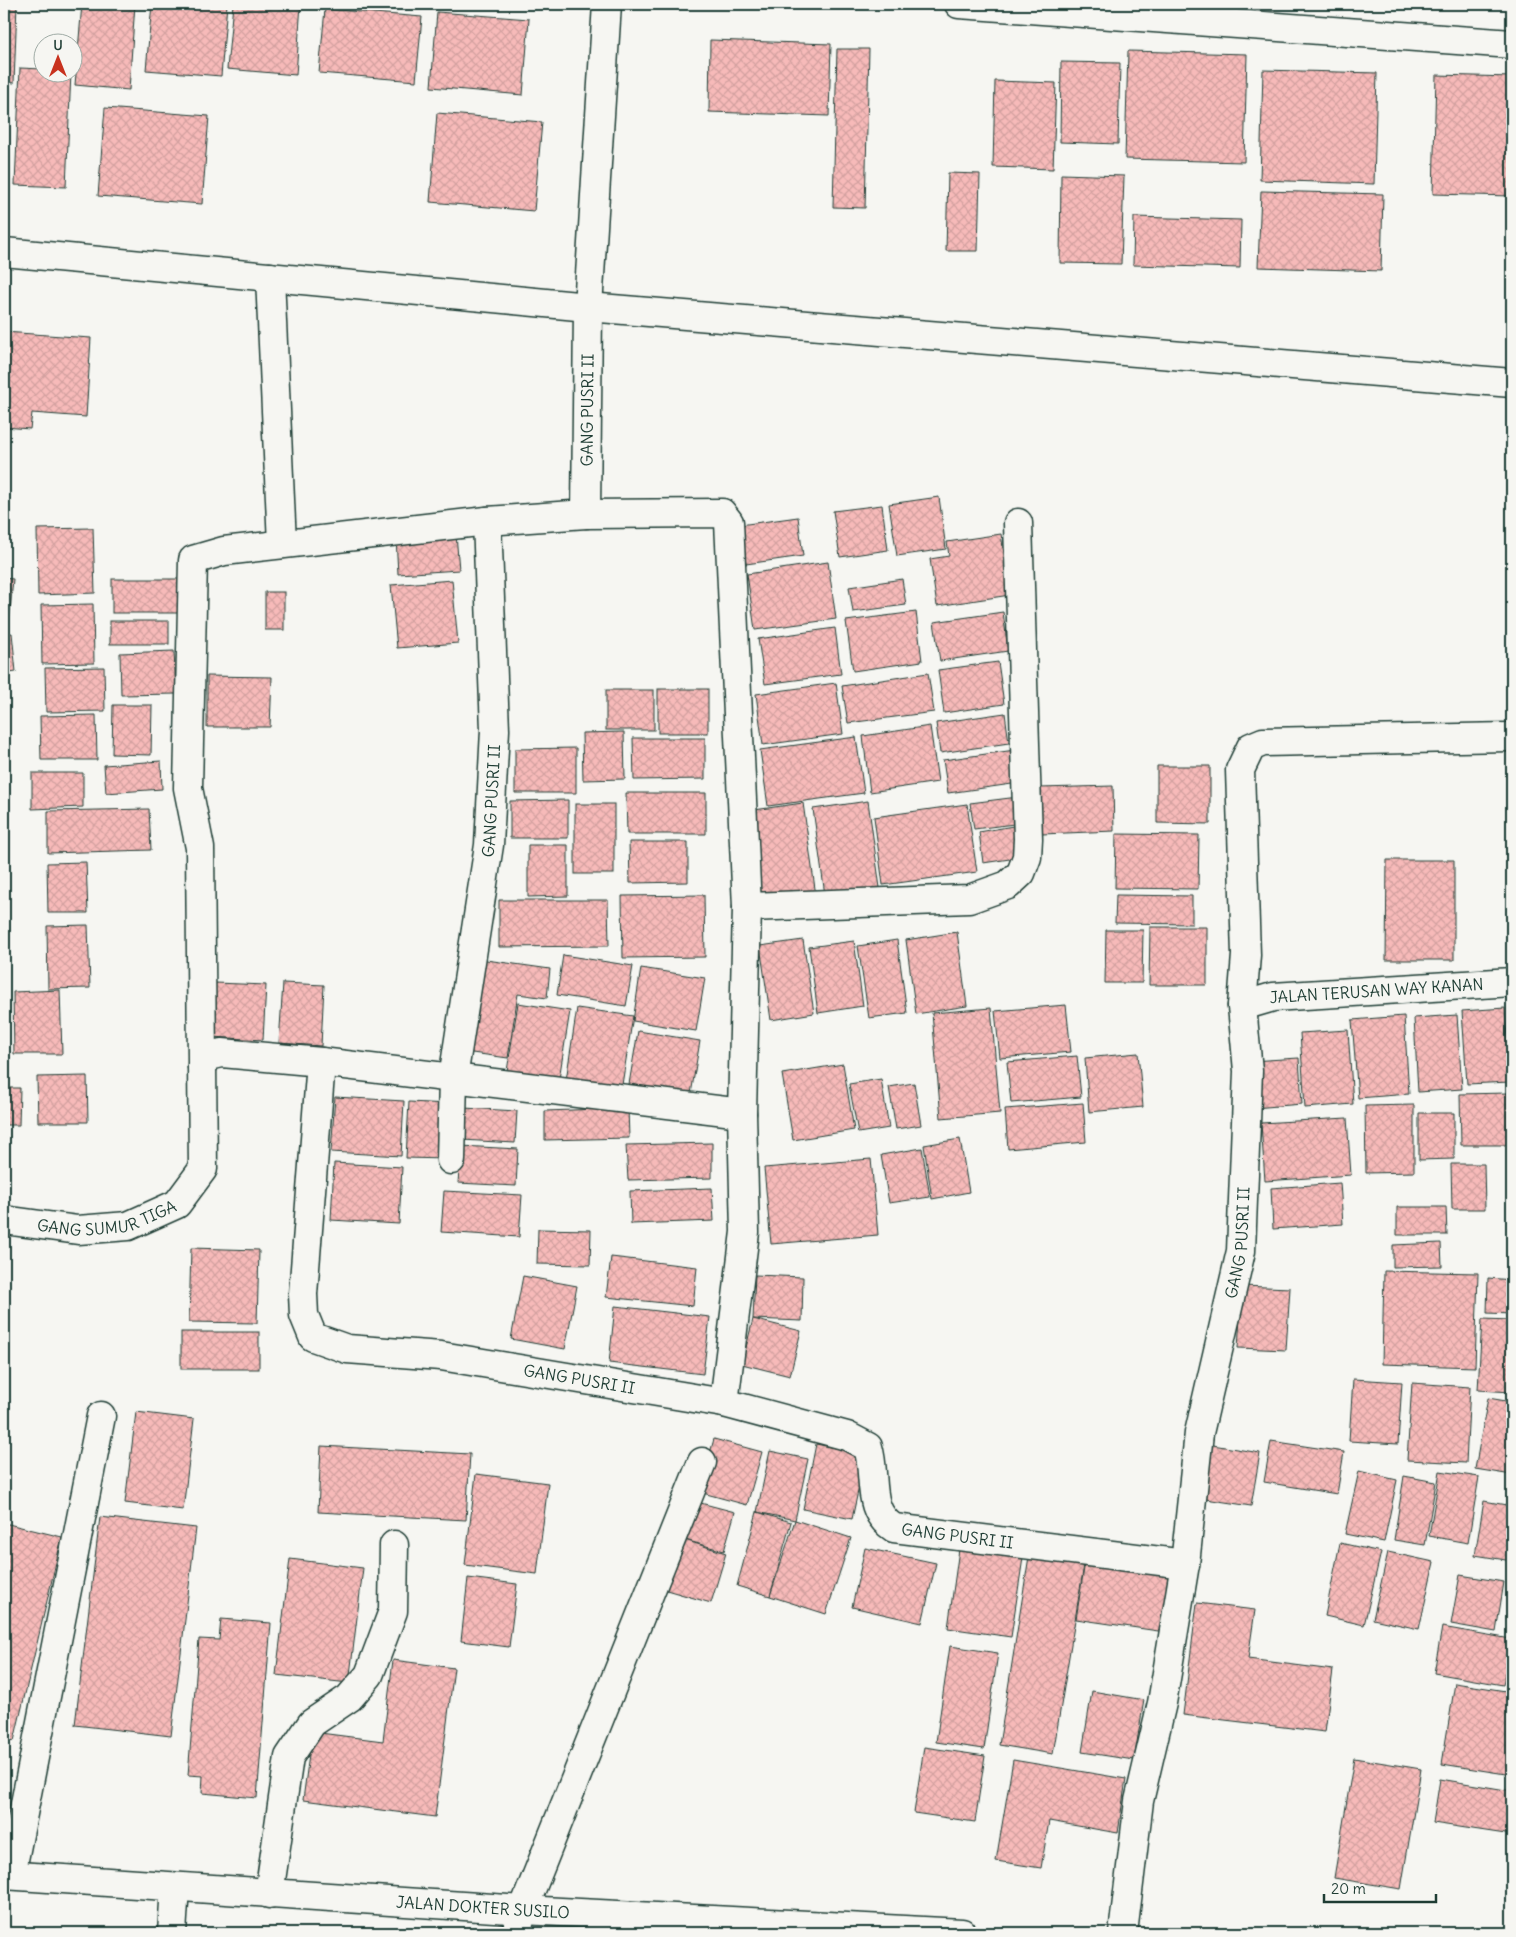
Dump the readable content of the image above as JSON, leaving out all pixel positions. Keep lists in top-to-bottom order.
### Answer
{
  "streets": {
    "street": [
      "GANG PUSRI II",
      "JALAN TERUSAN WAY KANAN",
      "GANG SUMUR TIGA",
      "JALAN DOKTER SUSILO"
    ]
  },
  "crossings": [
    ["GANG PUSRI II", "JALAN TERUSAN WAY KANAN"]
  ],
  "scale_bar": "20 m",
  "north": "top"
}
